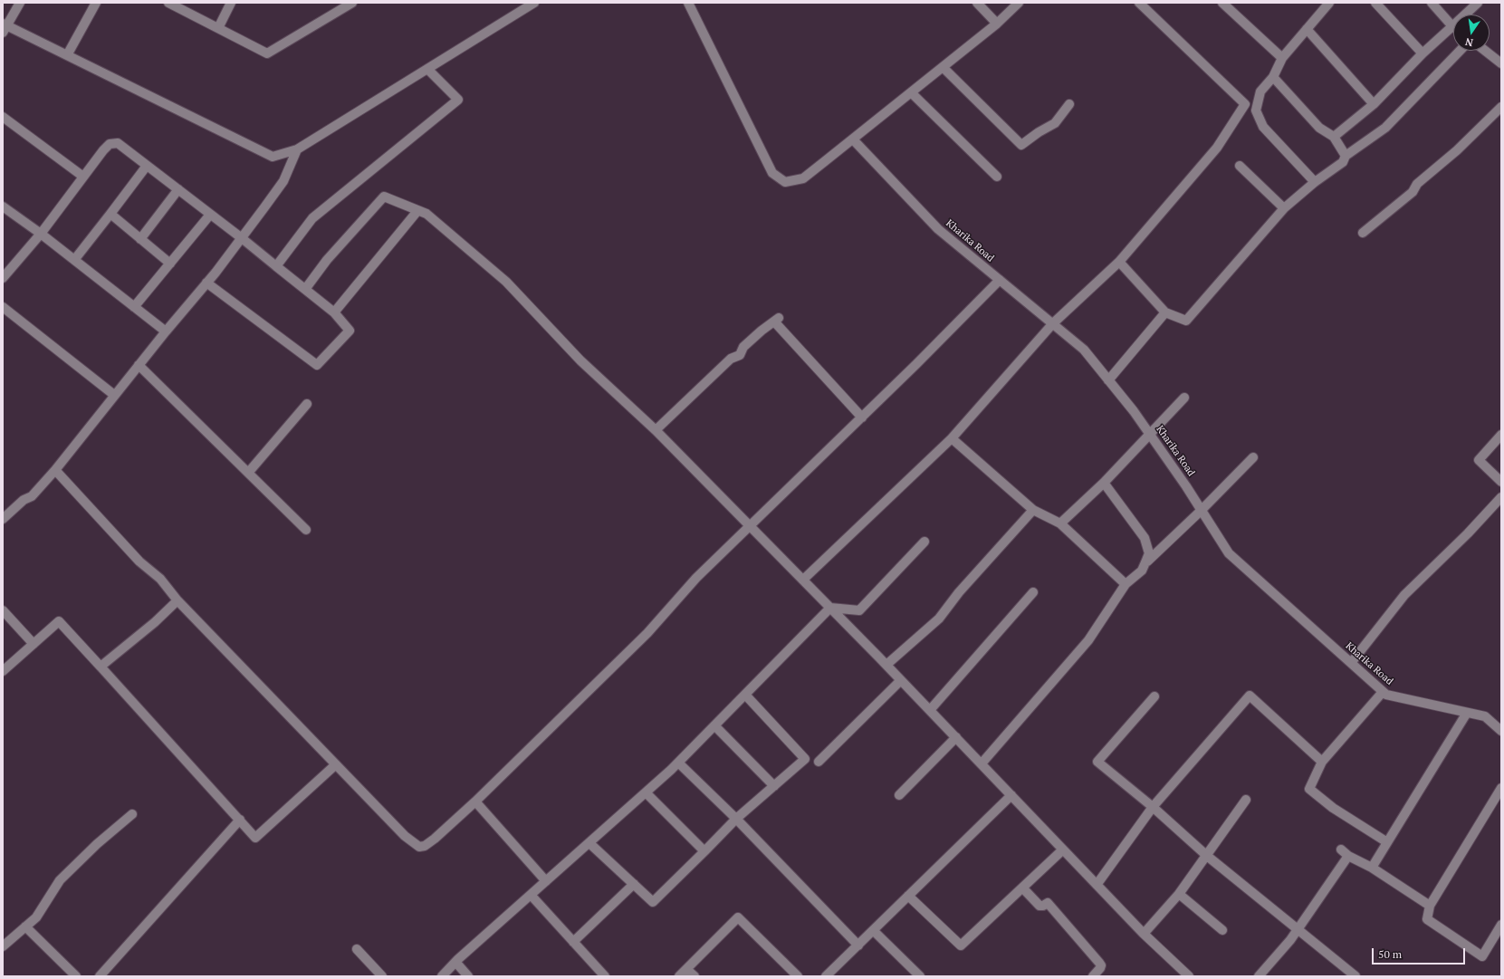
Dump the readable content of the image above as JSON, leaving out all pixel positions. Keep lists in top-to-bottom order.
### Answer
{
  "streets": {
    "street": ["Kharika Road"]
  },
  "scale_bar": "50 m",
  "north": "bottom"
}
